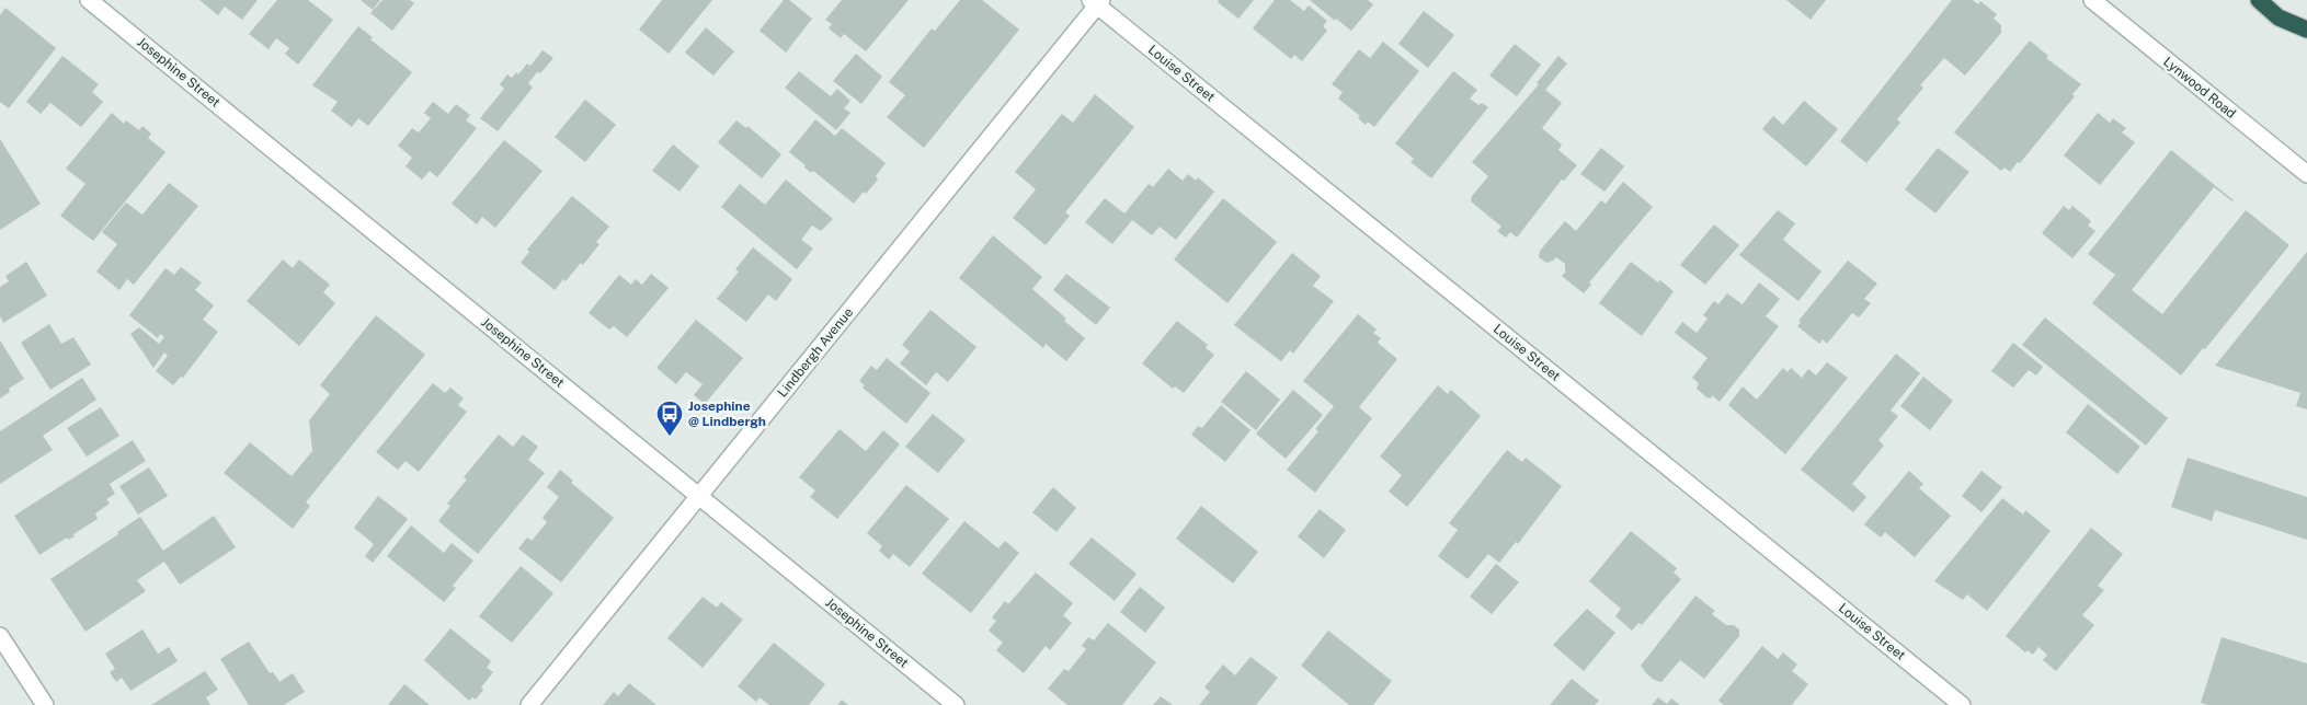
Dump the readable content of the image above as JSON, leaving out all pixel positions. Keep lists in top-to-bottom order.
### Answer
{
  "streets": {
    "street": [
      "Josephine Street",
      "Louise Street",
      "Lynwood Road",
      "Lindbergh Avenue"
    ]
  },
  "crossings": [
    ["Josephine Street", "Lindbergh Avenue"],
    ["Louise Street", "Lindbergh Avenue"]
  ],
  "places": {
    "bus stop": ["Josephine @ Lindbergh"]
  }
}
